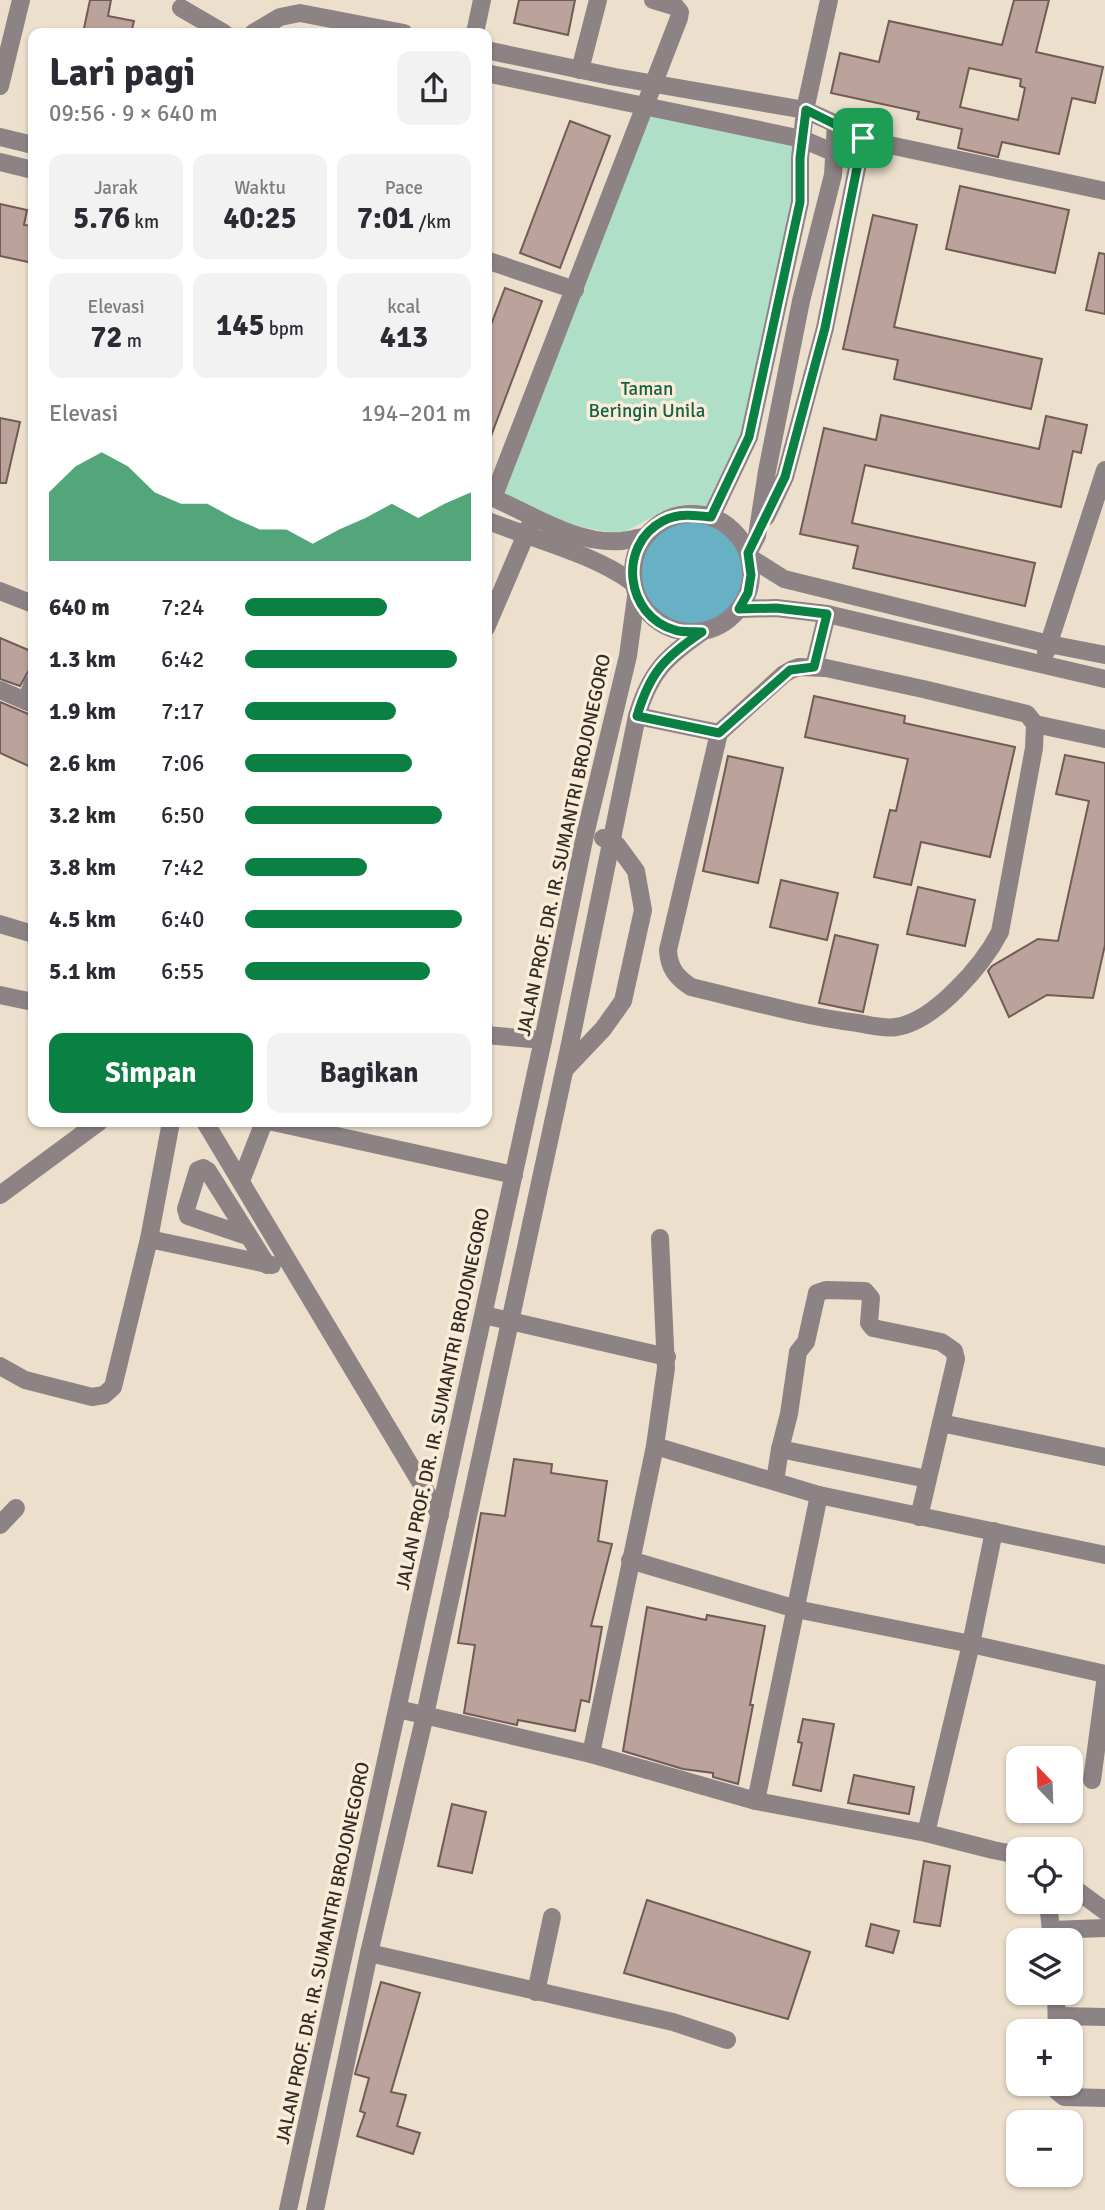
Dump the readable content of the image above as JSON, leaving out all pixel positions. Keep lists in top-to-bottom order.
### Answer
{
  "streets": {
    "street": ["JALAN PROF. DR. IR. SUMANTRI BROJONEGORO"]
  },
  "parks": ["Taman Beringin Unila"],
  "north": "top left",
  "page": {
    "heading": ["Lari pagi", "09:56 · 9 × 640 m"],
    "stats": [
      ["Jarak", "5.76 km"],
      ["Waktu", "40:25"],
      ["Pace", "7:01 /km"],
      ["Elevasi", "72 m"],
      ["145 bpm"],
      ["kcal", "413"]
    ],
    "chart": ["Elevasi", "194–201 m"],
    "list": [
      {
        "name": "640 m",
        "note": "7:24"
      },
      {
        "name": "1.3 km",
        "note": "6:42"
      },
      {
        "name": "1.9 km",
        "note": "7:17"
      },
      {
        "name": "2.6 km",
        "note": "7:06"
      },
      {
        "name": "3.2 km",
        "note": "6:50"
      },
      {
        "name": "3.8 km",
        "note": "7:42"
      },
      {
        "name": "4.5 km",
        "note": "6:40"
      },
      {
        "name": "5.1 km",
        "note": "6:55"
      }
    ],
    "buttons": ["Simpan", "Bagikan"],
    "map_buttons": ["+", "−"]
  }
}
